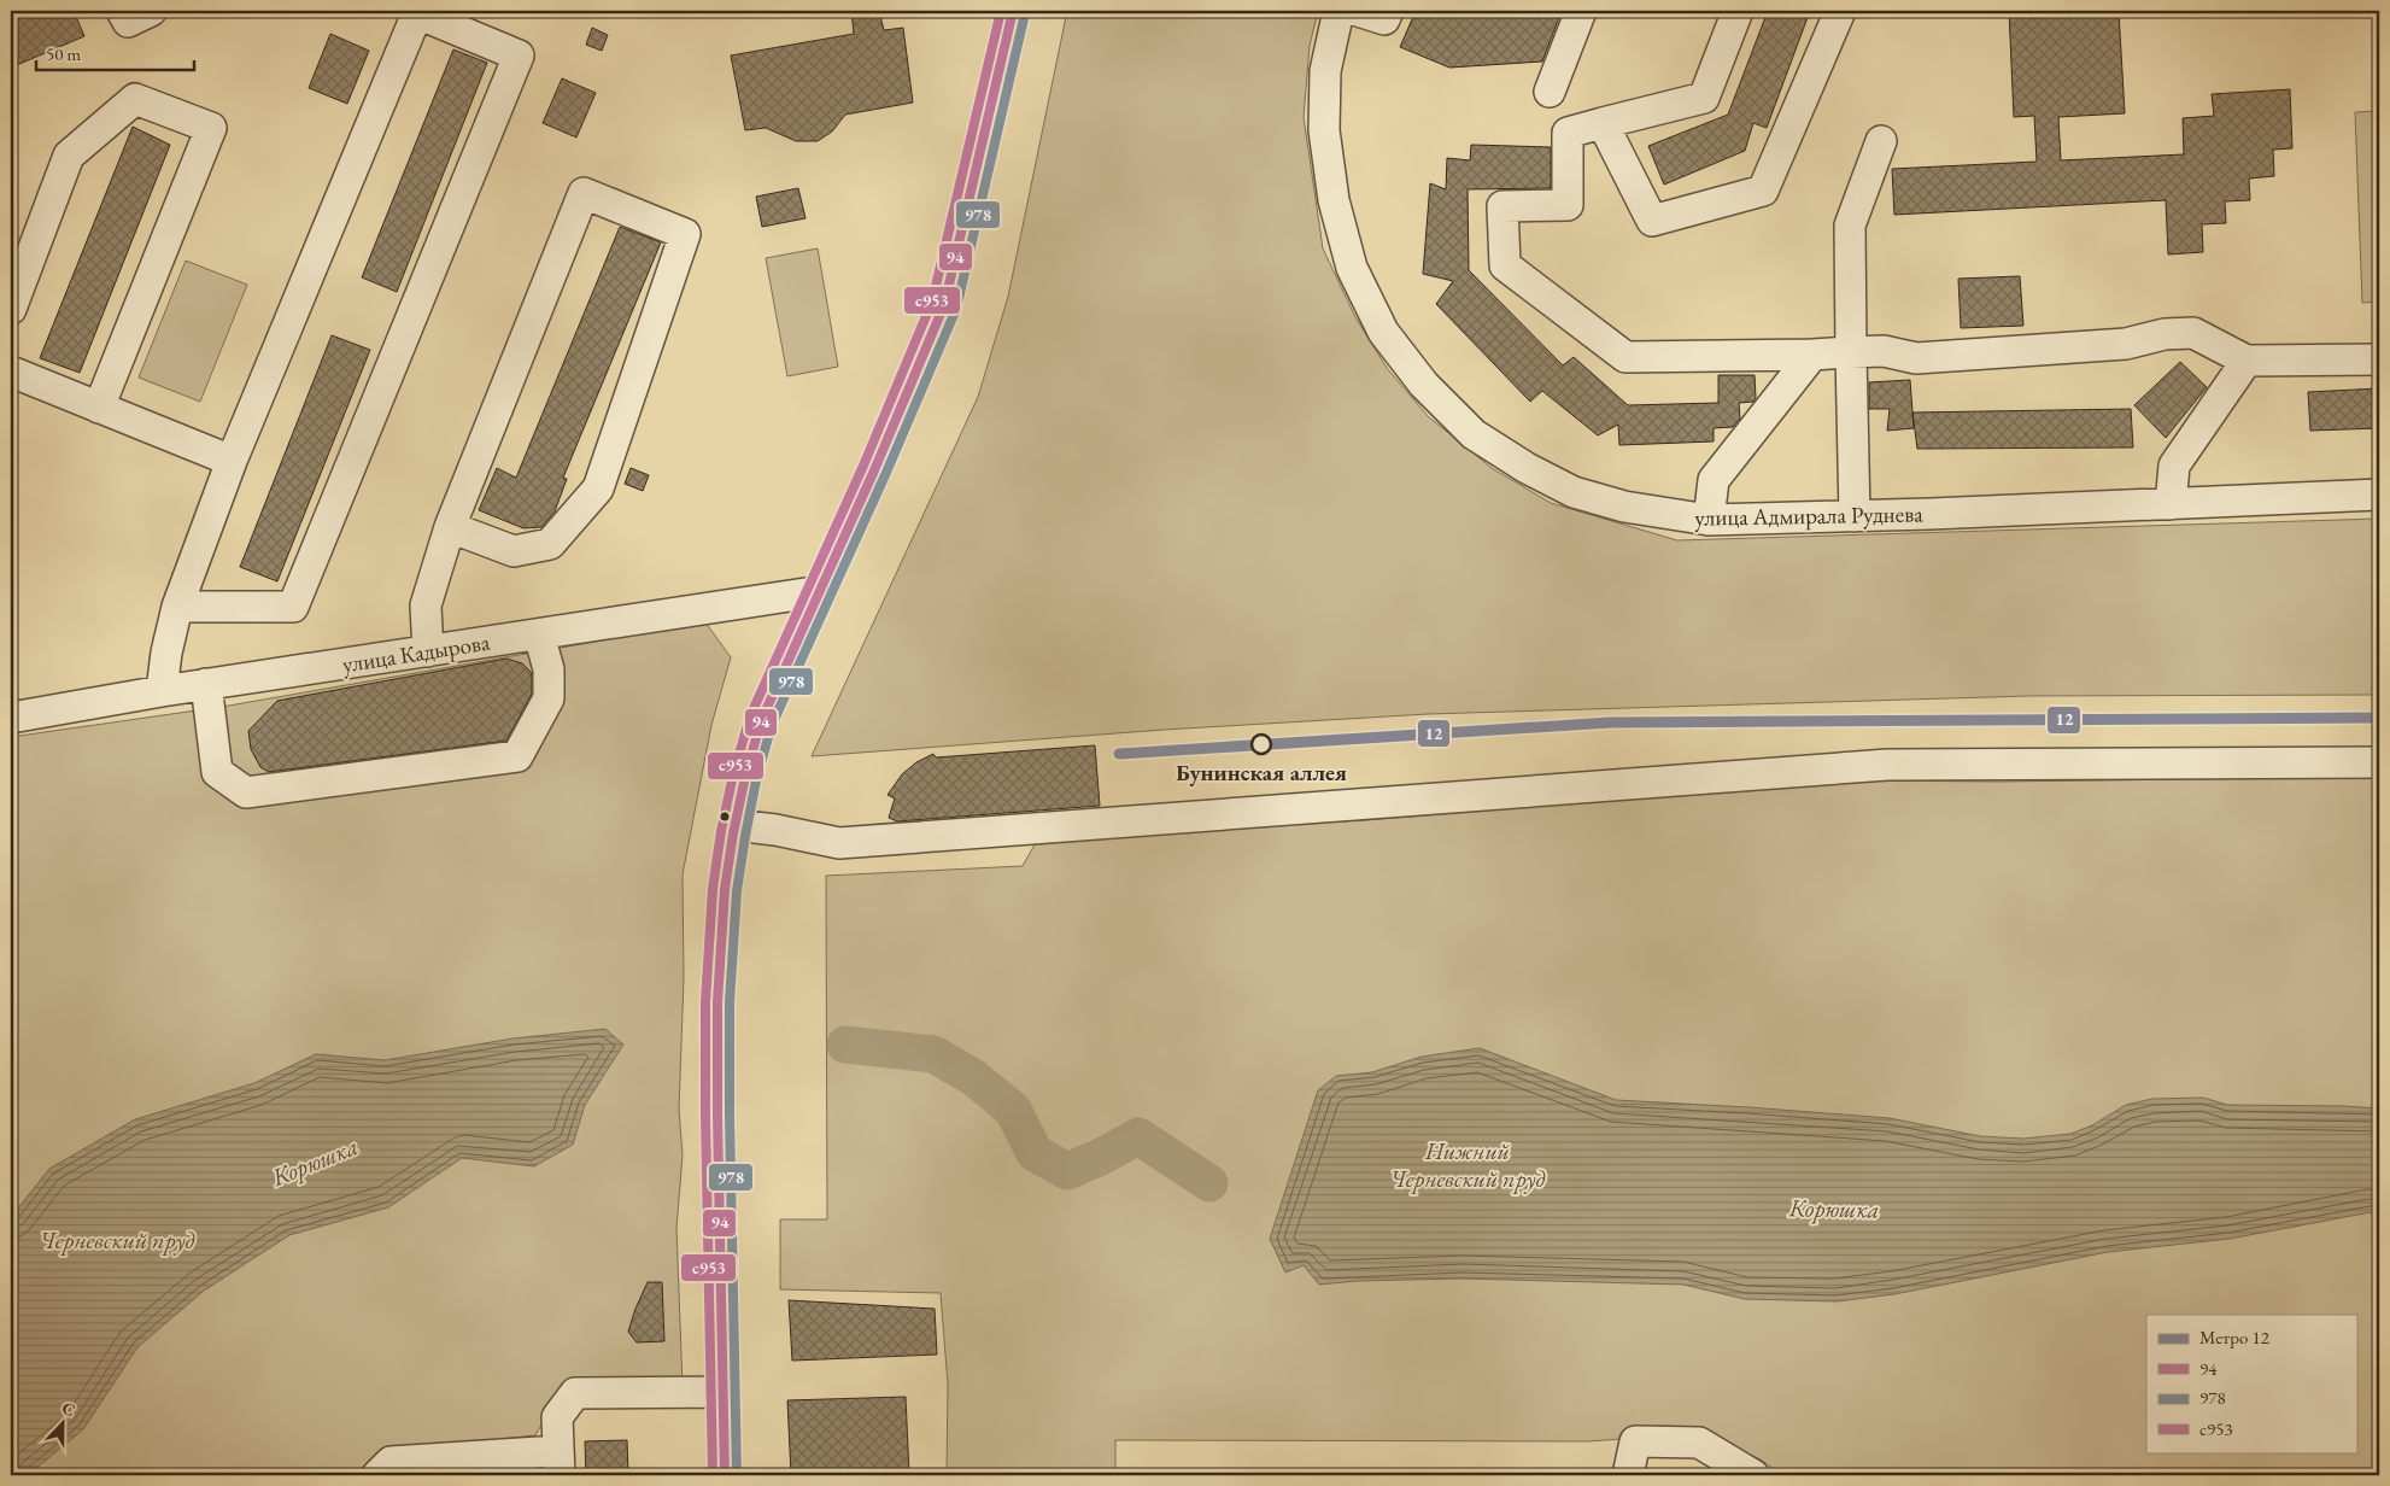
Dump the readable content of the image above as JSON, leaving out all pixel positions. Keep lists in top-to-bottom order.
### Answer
{
  "streets": {
    "street": ["улица Адмирала Руднева", "улица Кадырова"]
  },
  "water": ["Нижний Черневский пруд", "Корюшка", "Черневский пруд"],
  "places": ["Бунинская аллея"],
  "lines": [
    "transit line 94",
    "transit line с953",
    "transit line 978",
    "metro line 12"
  ],
  "legend": [
    "Метро 12",
    "94",
    "978",
    "с953"
  ],
  "scale_bar": "50 m",
  "north": "top"
}
